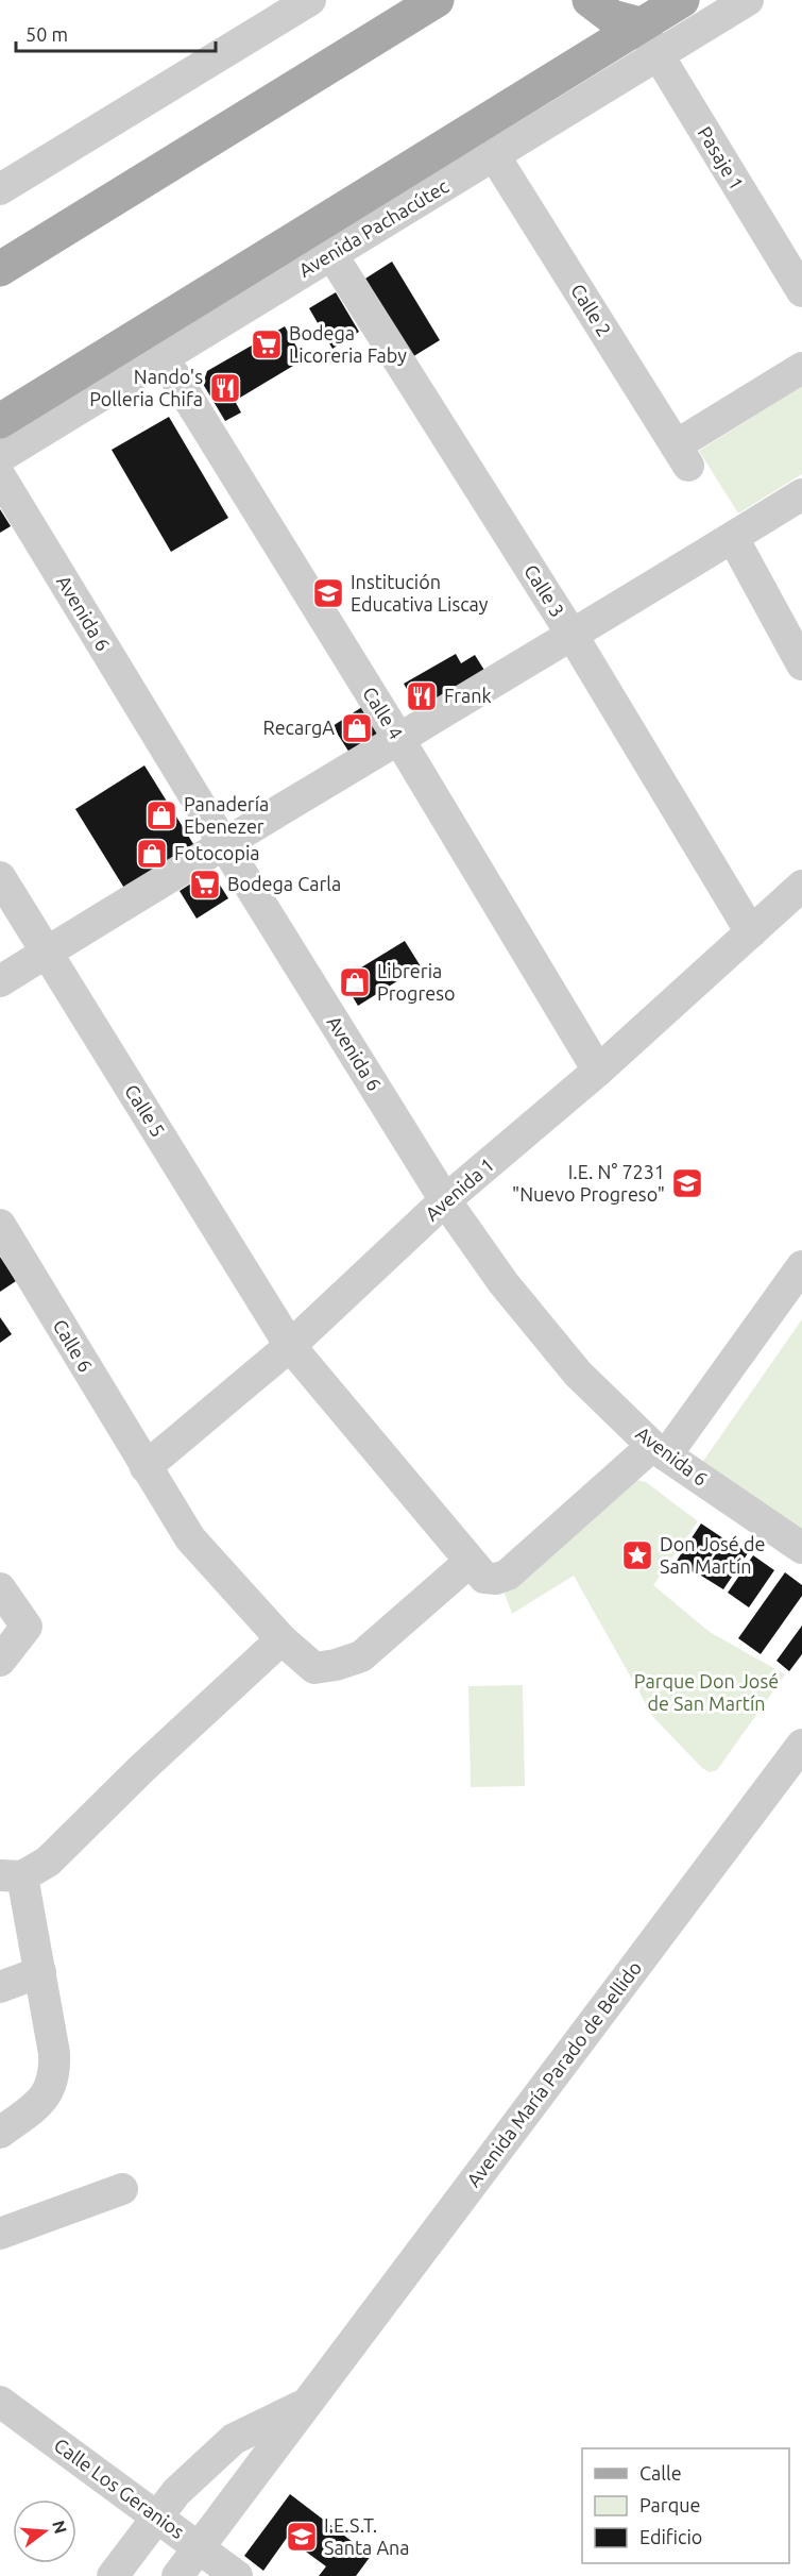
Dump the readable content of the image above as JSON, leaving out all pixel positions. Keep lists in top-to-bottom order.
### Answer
{
  "streets": {
    "main road": ["Avenida Pachacútec"],
    "street": [
      "Pasaje 1",
      "Calle 2",
      "Calle 3",
      "Avenida 6",
      "Calle 4",
      "Calle 5",
      "Avenida 1",
      "Calle 6",
      "Avenida María Parado de Bellido",
      "Calle Los Geranios"
    ]
  },
  "crossings": [
    ["Pasaje 1", "Avenida Pachacútec"],
    ["Avenida Pachacútec", "Calle 2"],
    ["Avenida Pachacútec", "Calle 3"],
    ["Avenida Pachacútec", "Calle 4"],
    ["Calle 3", "Avenida 1"],
    ["Avenida 6", "Calle 5"],
    ["Avenida 6", "Avenida 1"],
    ["Calle 4", "Avenida 1"],
    ["Calle 5", "Avenida 1"],
    ["Calle 5", "Calle 6"],
    ["Avenida 1", "Calle 6"],
    ["Avenida María Parado de Bellido", "Calle Los Geranios"]
  ],
  "parks": ["Parque Don José de San Martín"],
  "places": {
    "supermarket": ["Bodega Licoreria Faby", "Bodega Carla"],
    "restaurant": ["Nando's Polleria Chifa", "Frank"],
    "school or university": ["Institución Educativa Liscay", "I.E. N° 7231 \"Nuevo Progreso\"", "I.E.S.T. Santa Ana"],
    "shop": [
      "RecargA",
      "Panadería Ebenezer",
      "Fotocopia",
      "Libreria Progreso"
    ],
    "place": ["Don José de San Martín"]
  },
  "legend": ["Calle", "Parque", "Edificio"],
  "scale_bar": "50 m",
  "north": "right"
}
